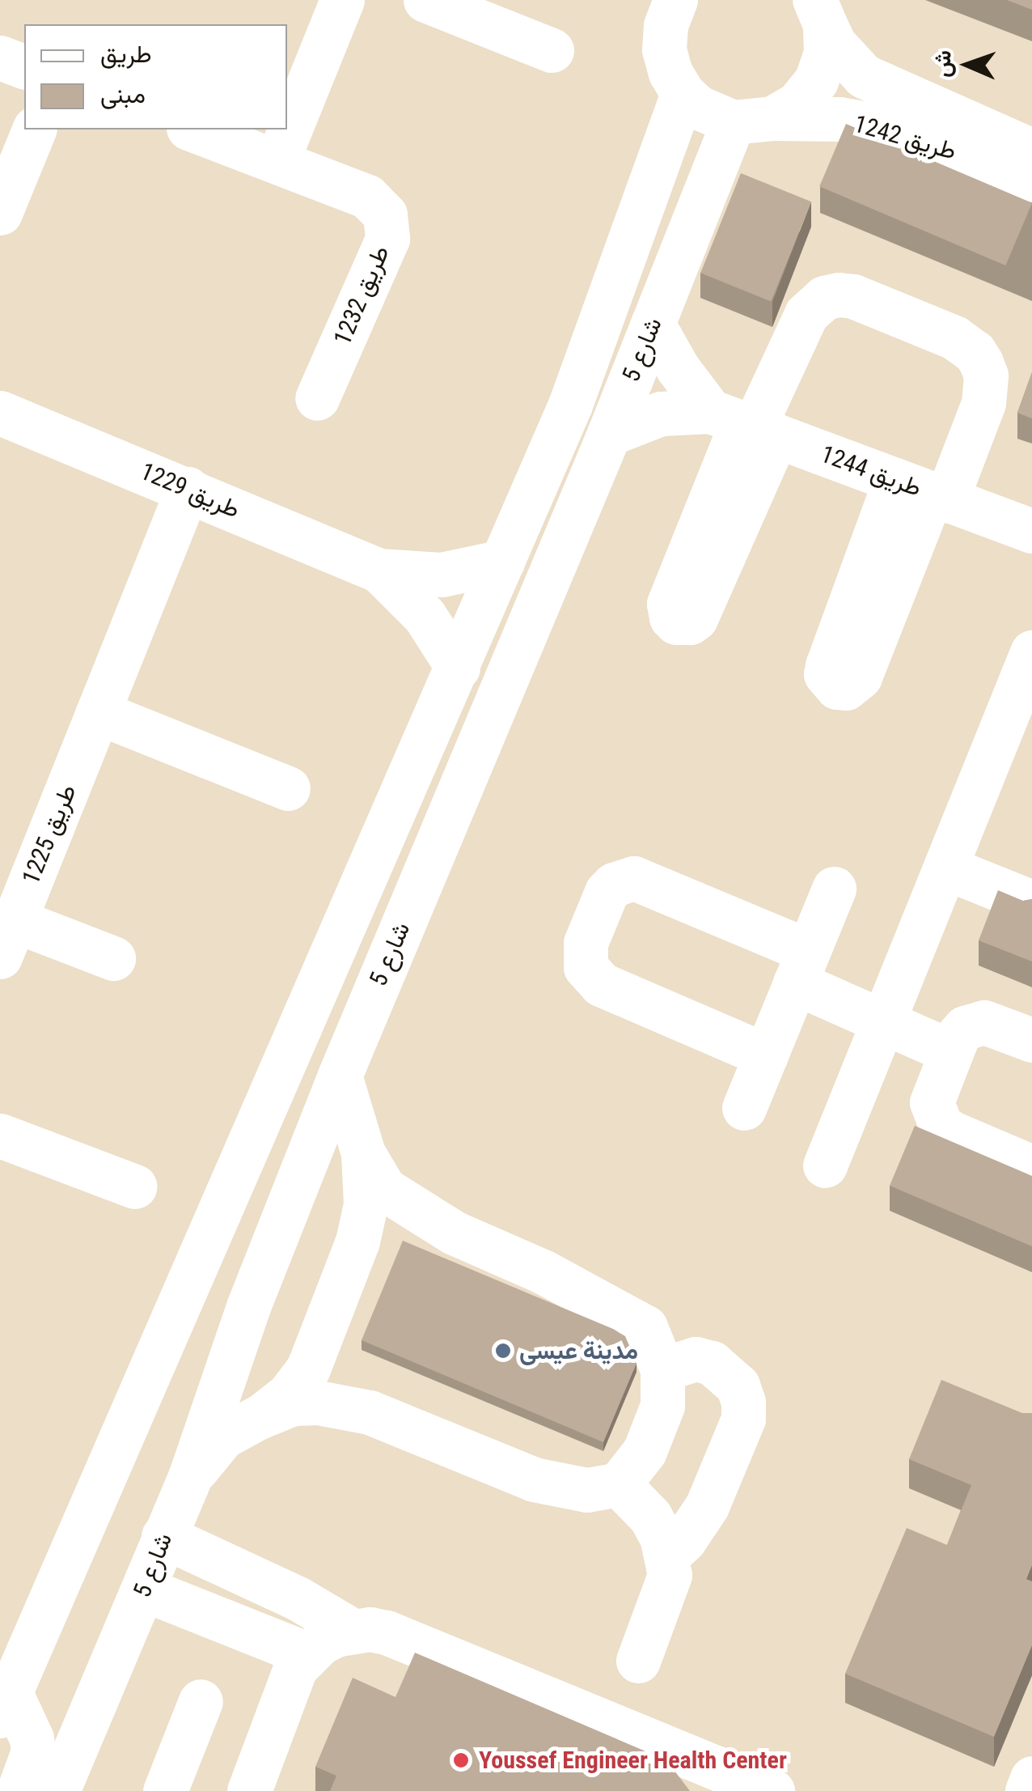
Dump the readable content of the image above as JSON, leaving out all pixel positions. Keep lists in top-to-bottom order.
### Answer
{
  "streets": {
    "street": [
      "طريق 1242",
      "طريق 1232",
      "شارع 5",
      "طريق 1244",
      "طريق 1229",
      "طريق 1225"
    ]
  },
  "crossings": [
    ["طريق 1242", "شارع 5"],
    ["شارع 5", "طريق 1244"],
    ["شارع 5", "طريق 1229"],
    ["طريق 1229", "طريق 1225"]
  ],
  "places": ["مدينة عيسى", "Youssef Engineer Health Center"],
  "legend": ["طريق", "مبنى"],
  "north": "left"
}
